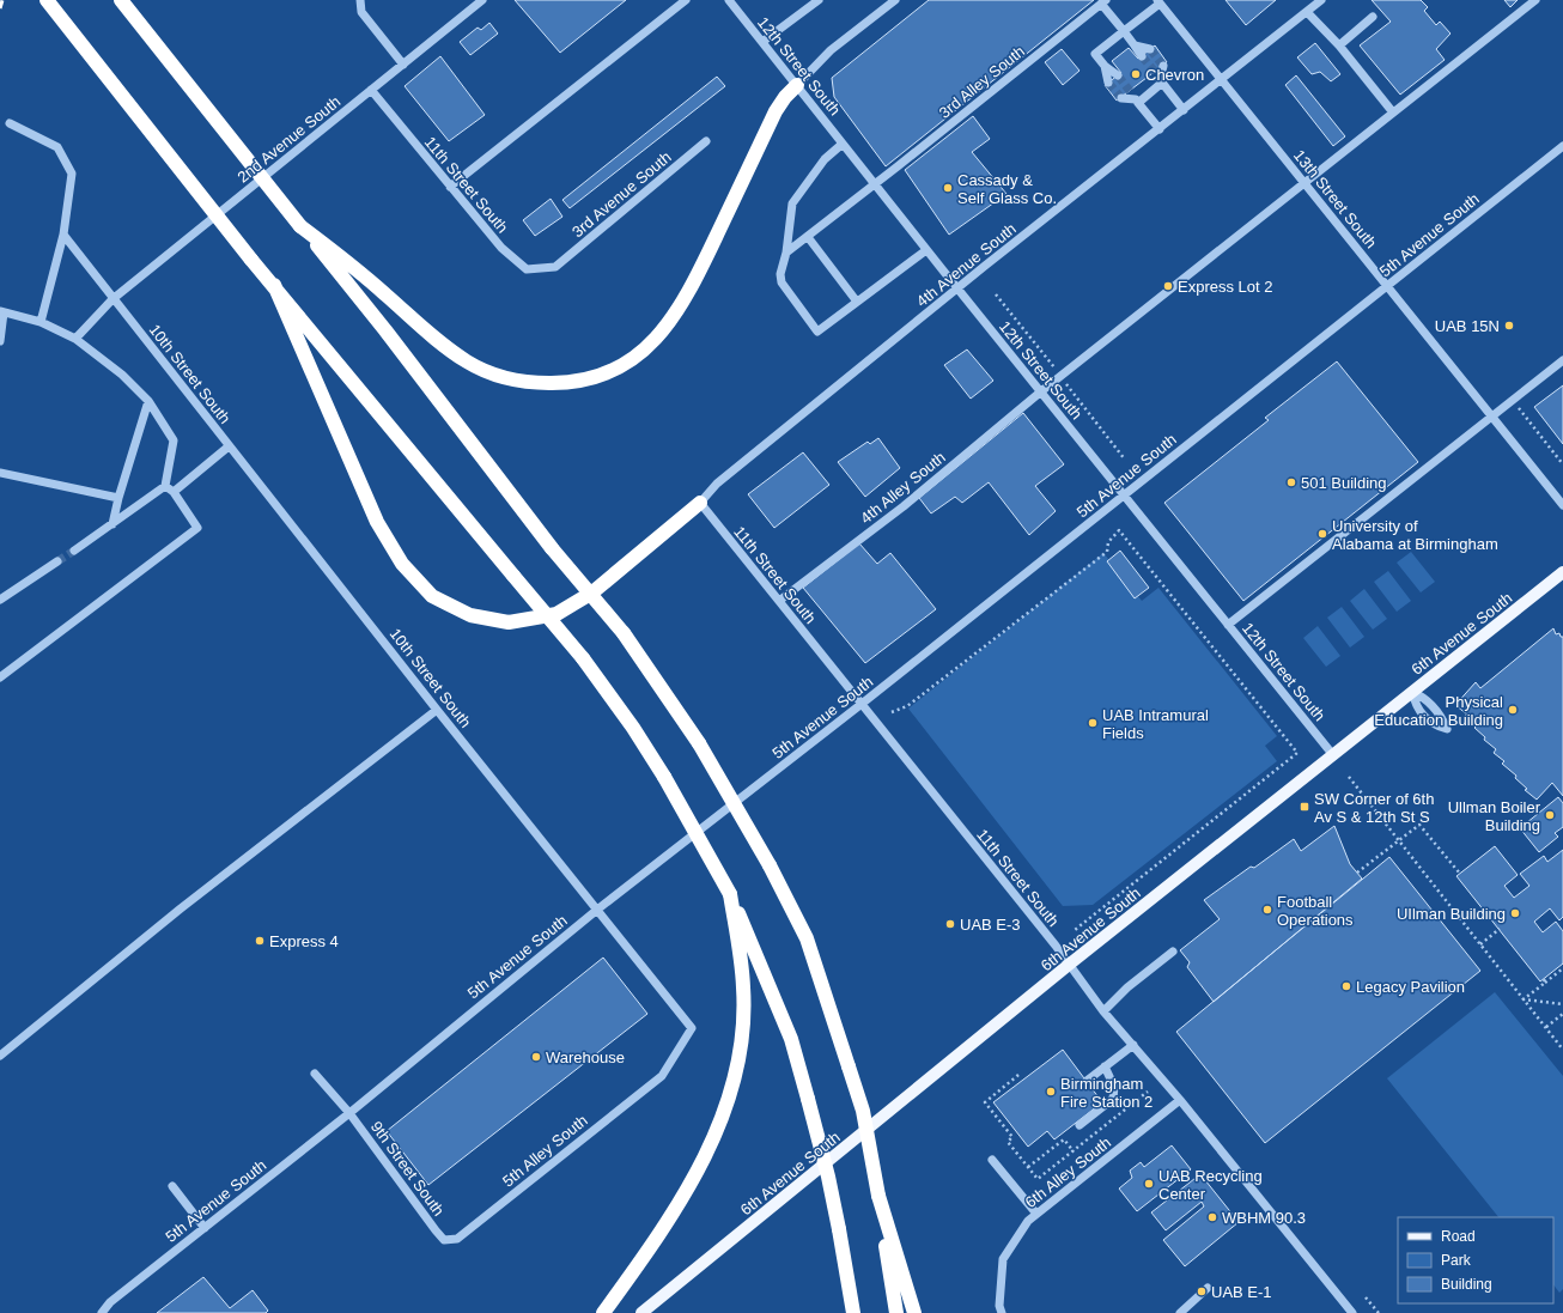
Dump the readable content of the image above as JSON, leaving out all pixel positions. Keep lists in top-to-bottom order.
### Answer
{
  "streets": {
    "main road": ["6th Avenue South"],
    "street": [
      "12th Street South",
      "3rd Alley South",
      "2nd Avenue South",
      "11th Street South",
      "3rd Avenue South",
      "13th Street South",
      "5th Avenue South",
      "4th Avenue South",
      "10th Street South",
      "4th Alley South",
      "5th Alley South",
      "9th Street South",
      "6th Alley South"
    ]
  },
  "crossings": [
    ["12th Street South", "3rd Alley South"],
    ["12th Street South", "5th Avenue South"],
    ["12th Street South", "4th Avenue South"],
    ["12th Street South", "4th Alley South"],
    ["12th Street South", "6th Avenue South"],
    ["2nd Avenue South", "11th Street South"],
    ["2nd Avenue South", "10th Street South"],
    ["11th Street South", "3rd Avenue South"],
    ["11th Street South", "5th Avenue South"],
    ["11th Street South", "4th Avenue South"],
    ["11th Street South", "4th Alley South"],
    ["11th Street South", "6th Avenue South"],
    ["11th Street South", "6th Alley South"],
    ["13th Street South", "5th Avenue South"],
    ["13th Street South", "4th Avenue South"],
    ["13th Street South", "4th Alley South"],
    ["5th Avenue South", "10th Street South"],
    ["5th Avenue South", "9th Street South"],
    ["10th Street South", "5th Alley South"],
    ["5th Alley South", "9th Street South"]
  ],
  "places": {
    "other": [
      "Chevron",
      "Cassady & Self Glass Co.",
      "Express Lot 2",
      "UAB 15N",
      "501 Building",
      "University of Alabama at Birmingham",
      "Physical Education Building",
      "UAB Intramural Fields",
      "Ullman Boiler Building",
      "Football Operations",
      "UIlman Building",
      "UAB E-3",
      "Express 4",
      "Legacy Pavilion",
      "Warehouse",
      "Birmingham Fire Station 2",
      "UAB Recycling Center",
      "WBHM 90.3",
      "UAB E-1"
    ],
    "transit": ["SW Corner of 6th Av S & 12th St S"]
  },
  "legend": ["Road", "Park", "Building"]
}
